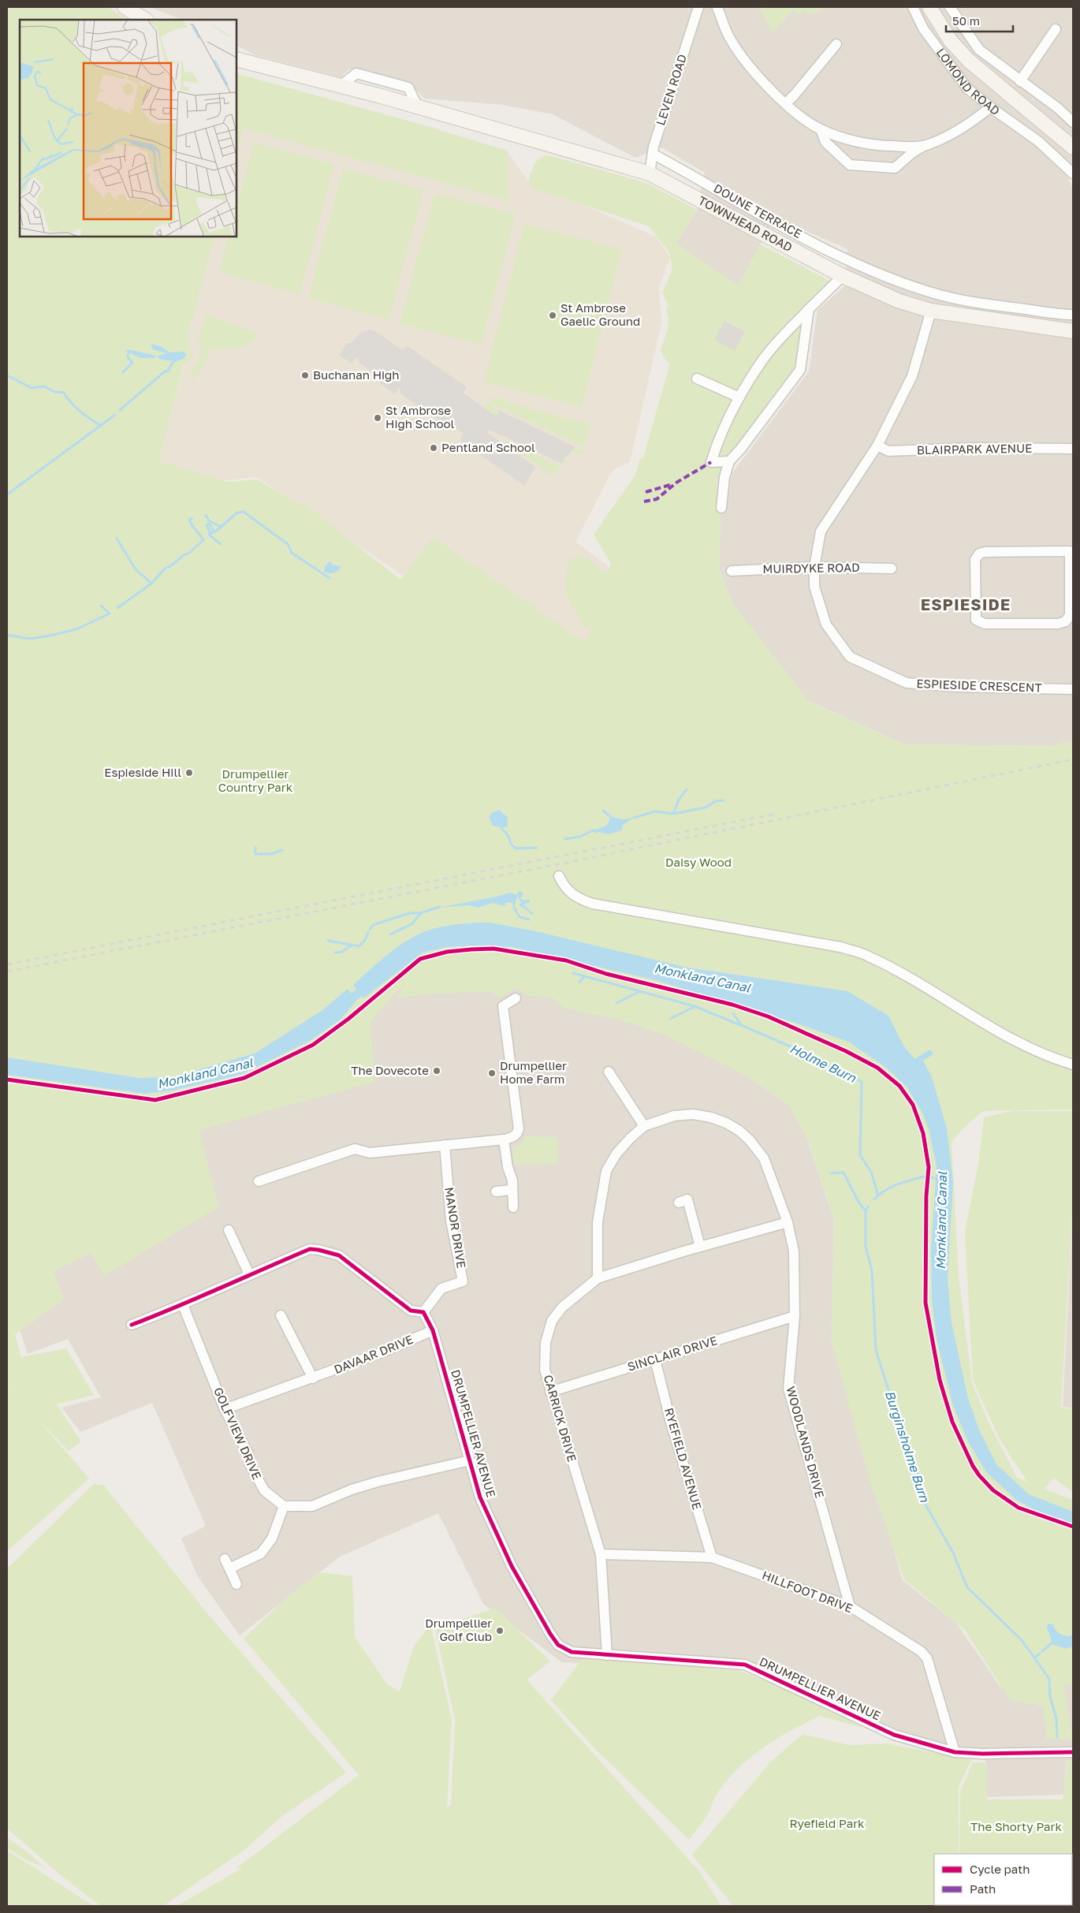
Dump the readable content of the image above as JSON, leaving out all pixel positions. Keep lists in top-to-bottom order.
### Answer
{
  "streets": {
    "street": [
      "LOMOND ROAD",
      "LEVEN ROAD",
      "DOUNE TERRACE",
      "TOWNHEAD ROAD",
      "BLAIRPARK AVENUE",
      "MUIRDYKE ROAD",
      "ESPIESIDE CRESCENT",
      "MANOR DRIVE",
      "SINCLAIR DRIVE",
      "DAVAAR DRIVE",
      "CARRICK DRIVE",
      "GOLFVIEW DRIVE",
      "DRUMPELLIER AVENUE",
      "WOODLANDS DRIVE",
      "RYEFIELD AVENUE",
      "HILLFOOT DRIVE"
    ]
  },
  "crossings": [
    ["LEVEN ROAD", "DOUNE TERRACE"],
    ["LEVEN ROAD", "TOWNHEAD ROAD"],
    ["TOWNHEAD ROAD", "ESPIESIDE CRESCENT"],
    ["BLAIRPARK AVENUE", "ESPIESIDE CRESCENT"],
    ["MUIRDYKE ROAD", "ESPIESIDE CRESCENT"],
    ["MANOR DRIVE", "DRUMPELLIER AVENUE"],
    ["SINCLAIR DRIVE", "CARRICK DRIVE"],
    ["SINCLAIR DRIVE", "WOODLANDS DRIVE"],
    ["SINCLAIR DRIVE", "RYEFIELD AVENUE"],
    ["DAVAAR DRIVE", "GOLFVIEW DRIVE"],
    ["DAVAAR DRIVE", "DRUMPELLIER AVENUE"],
    ["CARRICK DRIVE", "DRUMPELLIER AVENUE"],
    ["CARRICK DRIVE", "WOODLANDS DRIVE"],
    ["CARRICK DRIVE", "HILLFOOT DRIVE"],
    ["DRUMPELLIER AVENUE", "HILLFOOT DRIVE"],
    ["WOODLANDS DRIVE", "HILLFOOT DRIVE"],
    ["RYEFIELD AVENUE", "HILLFOOT DRIVE"]
  ],
  "districts": ["ESPIESIDE"],
  "water": ["Monkland Canal", "Holme Burn", "Burginsholme Burn"],
  "parks": [
    "Drumpellier Country Park",
    "Daisy Wood",
    "Ryefield Park",
    "The Shorty Park"
  ],
  "places": [
    "St Ambrose Gaelic Ground",
    "Buchanan High",
    "St Ambrose High School",
    "Pentland School",
    "Espieside Hill",
    "The Dovecote",
    "Drumpellier Home Farm",
    "Drumpellier Golf Club"
  ],
  "legend": ["Cycle path", "Path"],
  "scale_bar": "50 m"
}
